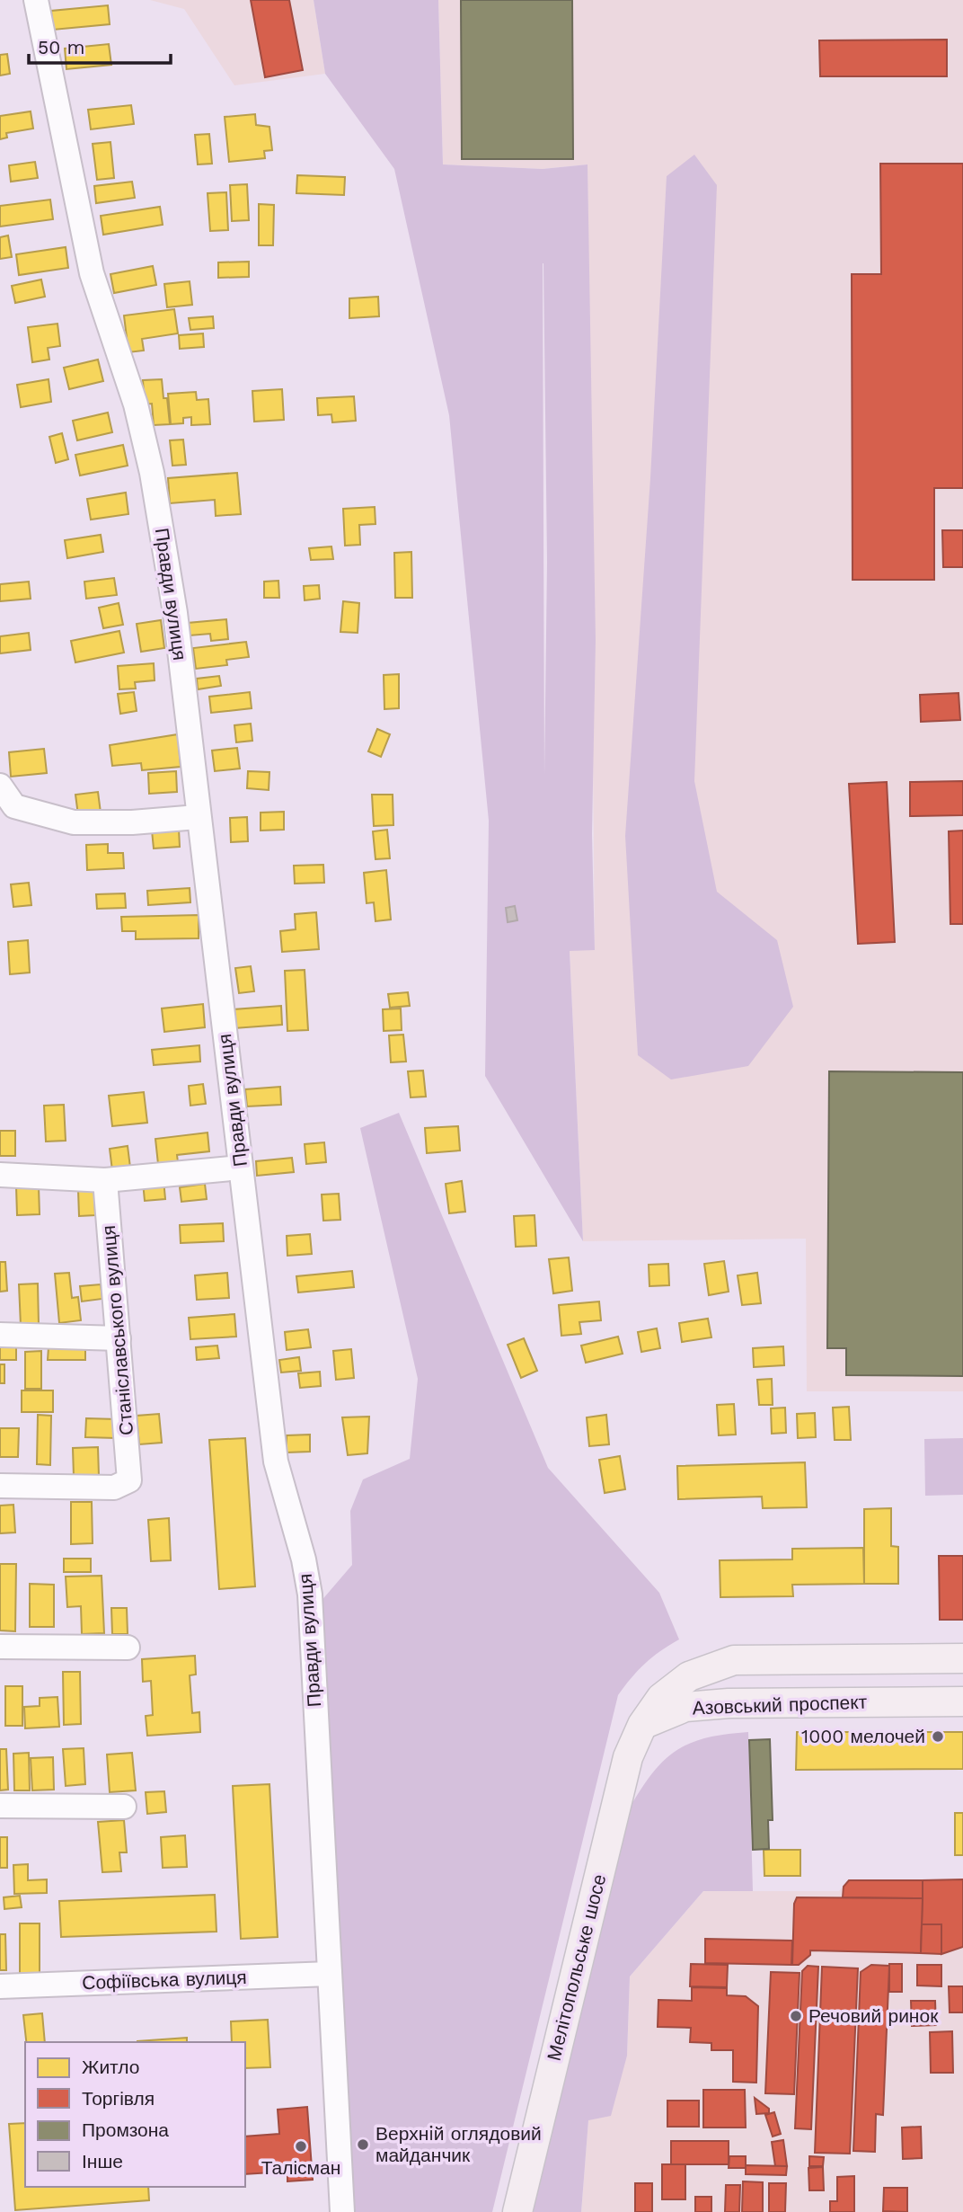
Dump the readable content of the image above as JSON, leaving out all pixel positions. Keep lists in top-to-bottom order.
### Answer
{
  "streets": {
    "main road": ["Азовський проспект", "Мелітопольське шосе"],
    "street": ["Правди вулиця", "Станіславського вулиця", "Софіївська вулиця"]
  },
  "crossings": [
    ["Правди вулиця", "Софіївська вулиця"],
    ["Азовський проспект", "Мелітопольське шосе"]
  ],
  "places": [
    "1000 мелочей",
    "Речовий ринок",
    "Верхнiй оглядовий майданчик",
    "Талісман"
  ],
  "legend": [
    "Житло",
    "Торгівля",
    "Промзона",
    "Інше"
  ],
  "scale_bar": "50 m"
}
